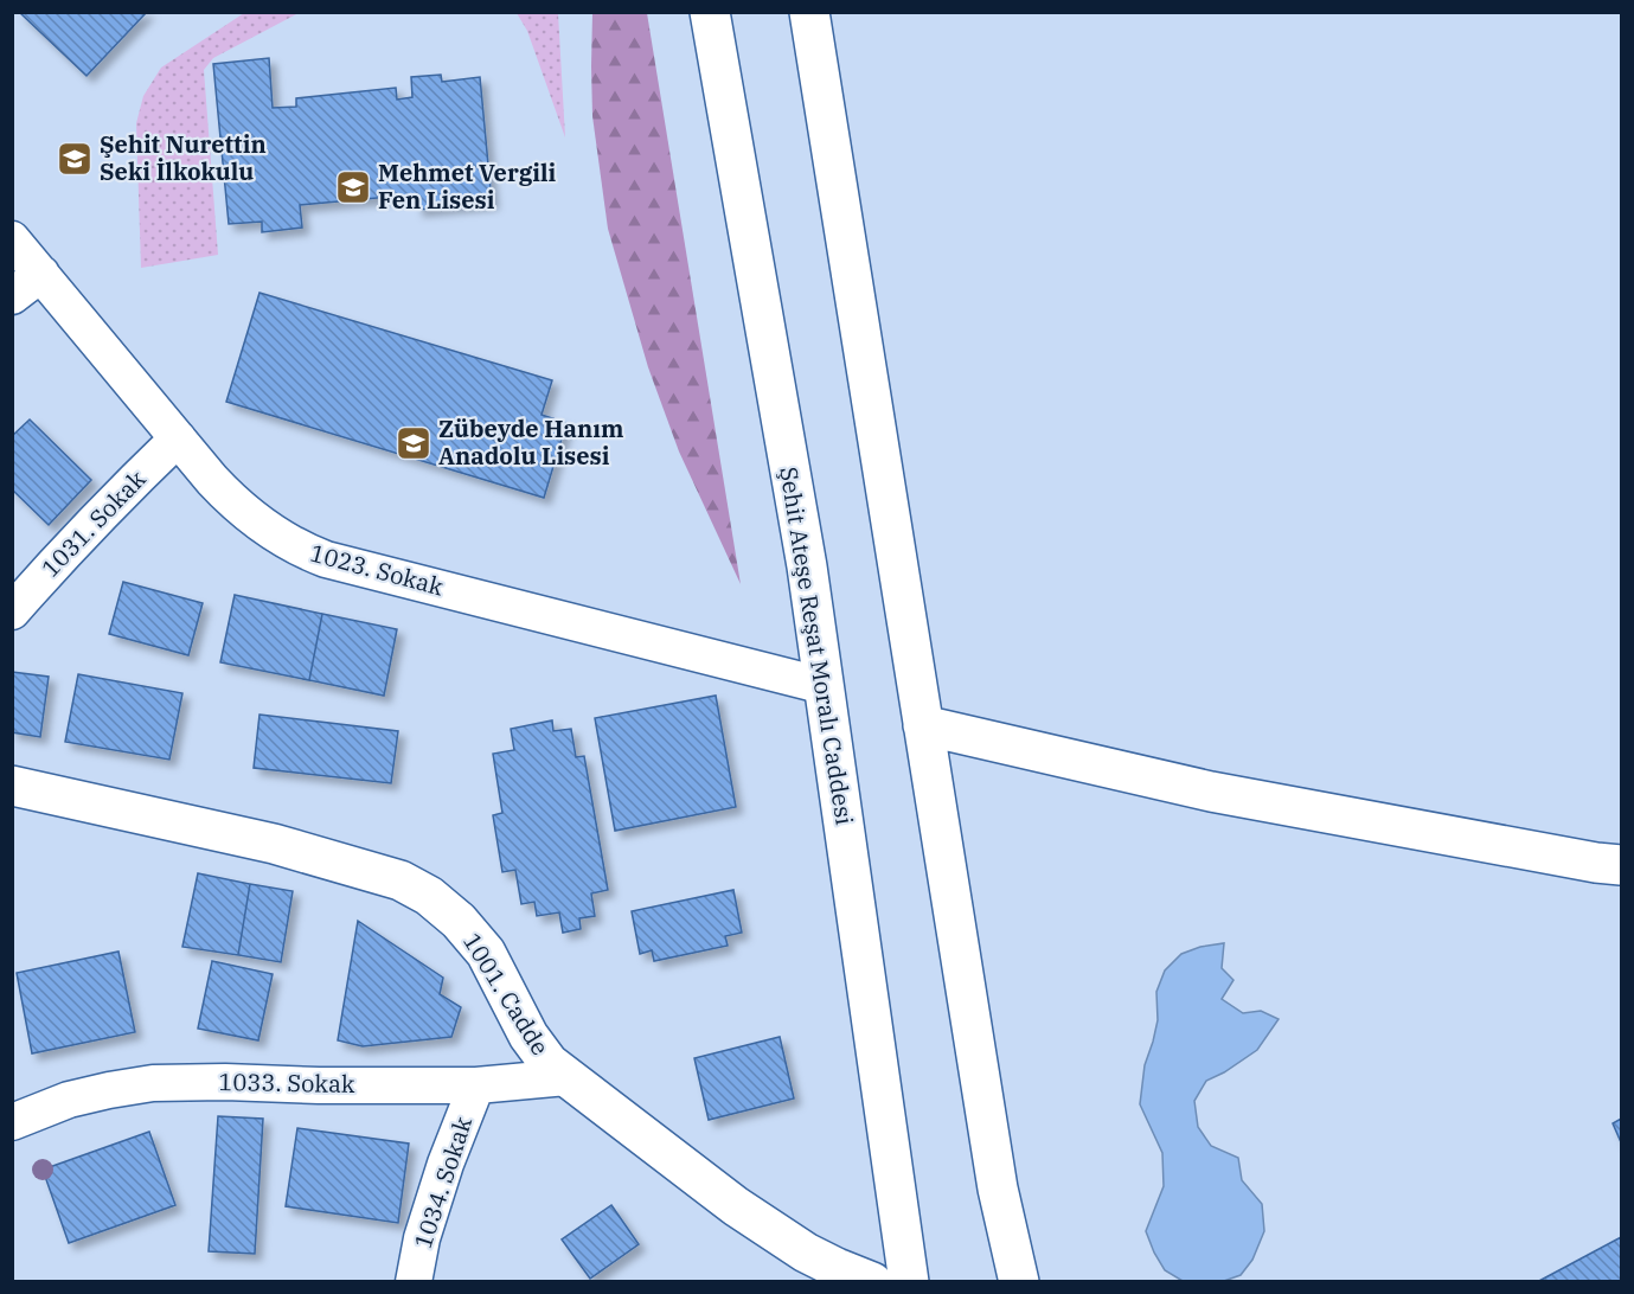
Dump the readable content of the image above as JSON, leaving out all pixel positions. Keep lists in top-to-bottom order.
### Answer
{
  "streets": {
    "main road": ["Şehit Ateşe Reşat Moralı Caddesi", "1001. Cadde"],
    "street": [
      "1031. Sokak",
      "1023. Sokak",
      "1033. Sokak",
      "1034. Sokak"
    ]
  },
  "crossings": [
    ["1031. Sokak", "1023. Sokak"],
    ["1023. Sokak", "Şehit Ateşe Reşat Moralı Caddesi"],
    ["1001. Cadde", "1033. Sokak"],
    ["1033. Sokak", "1034. Sokak"]
  ],
  "places": {
    "school or university": ["Şehit Nurettin Seki İlkokulu", "Mehmet Vergili Fen Lisesi", "Zübeyde Hanım Anadolu Lisesi"]
  }
}
